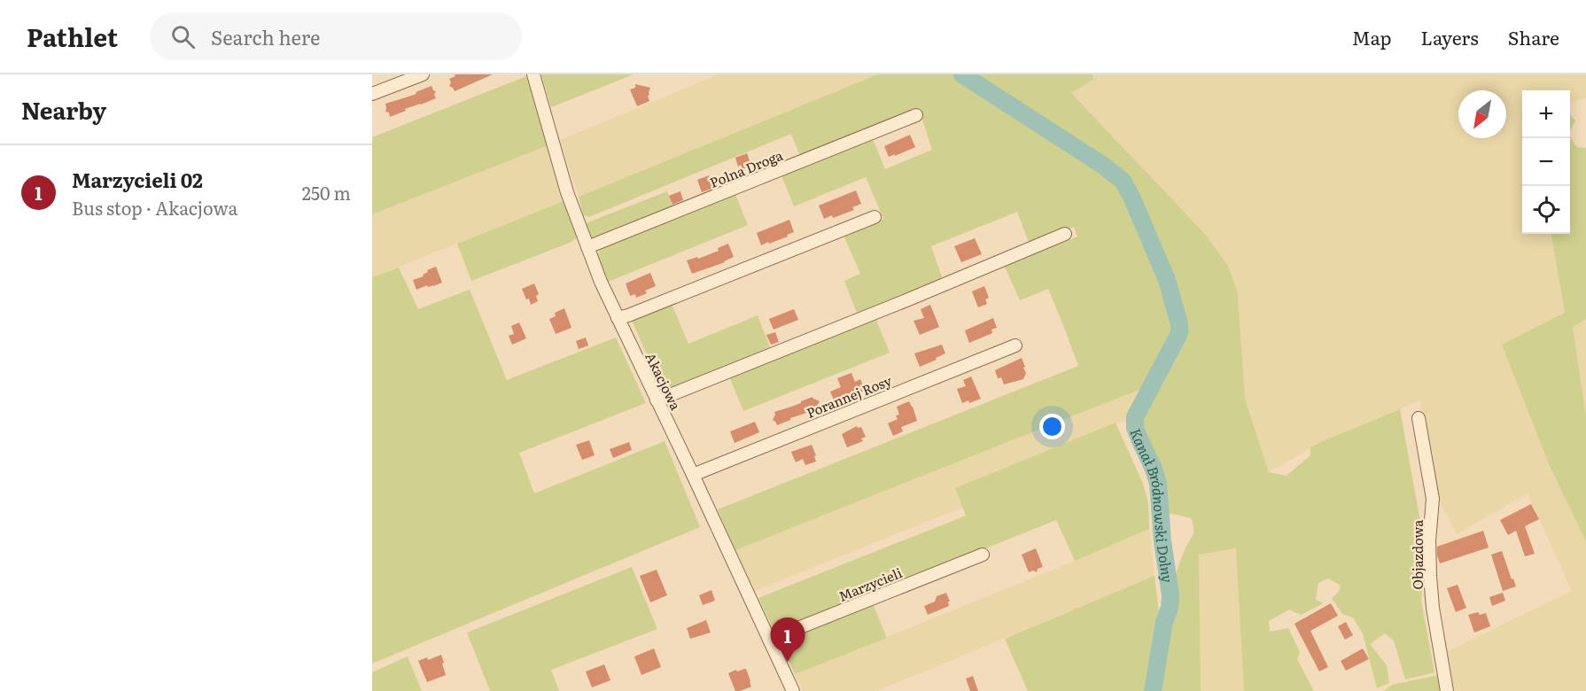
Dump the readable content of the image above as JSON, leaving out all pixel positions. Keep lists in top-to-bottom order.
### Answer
{
  "streets": {
    "street": [
      "Polna Droga",
      "Akacjowa",
      "Porannej Rosy",
      "Objazdowa",
      "Marzycieli"
    ]
  },
  "crossings": [
    ["Polna Droga", "Akacjowa"],
    ["Akacjowa", "Porannej Rosy"],
    ["Akacjowa", "Marzycieli"]
  ],
  "water": ["Kanał Bródnowski Dolny"],
  "north": "bottom left",
  "page": {
    "header": "Pathlet",
    "search": "Search here",
    "nav": ["Map", "Layers", "Share"],
    "heading": "Nearby",
    "map_buttons": ["+", "−"],
    "list": [
      {
        "mark": "1",
        "name": "Marzycieli 02",
        "note": "Bus stop · Akacjowa",
        "value": "250 m"
      }
    ],
    "pins": "1"
  }
}
